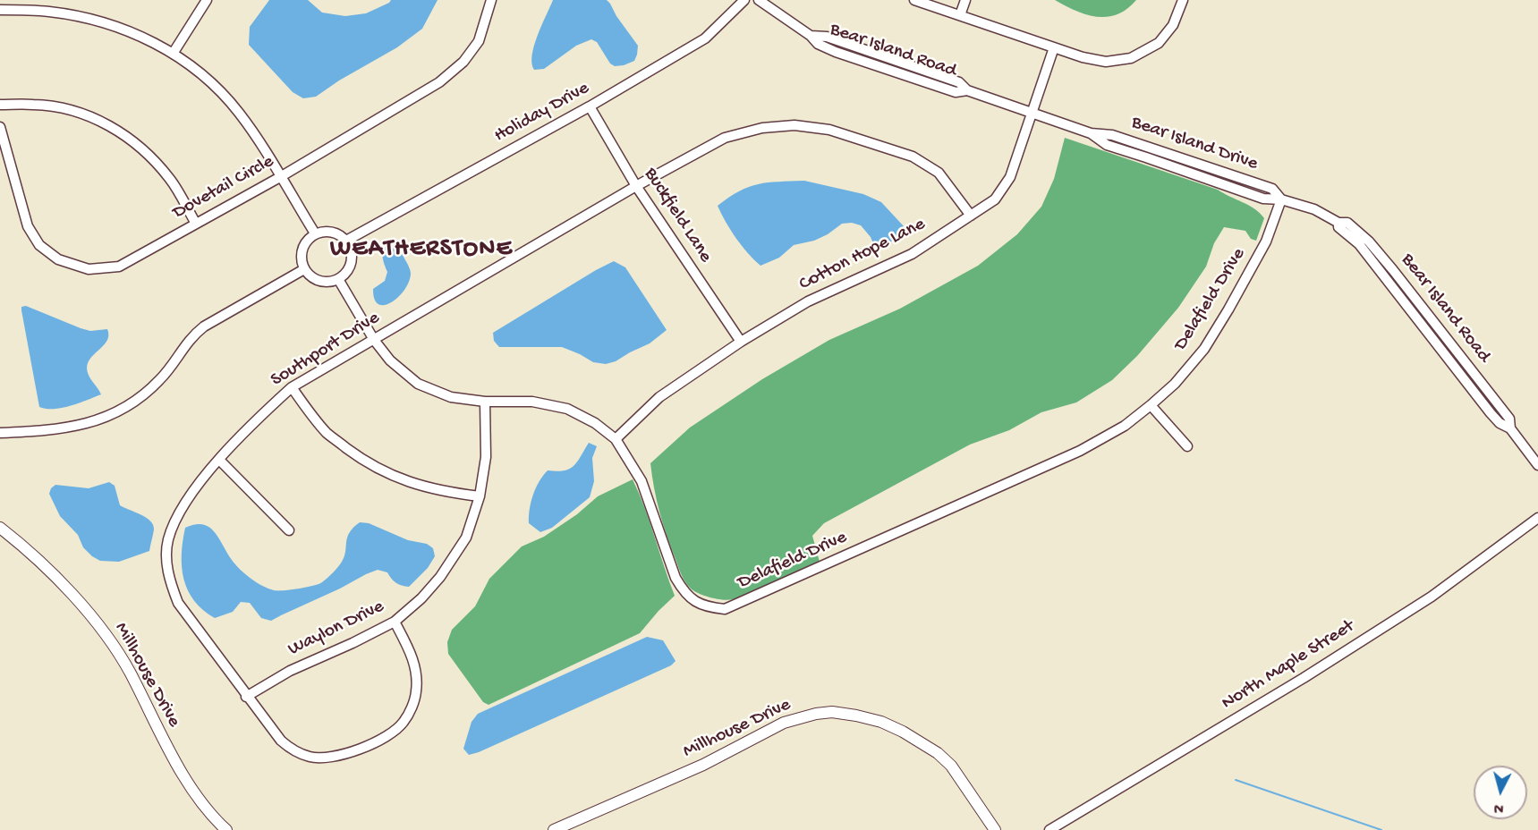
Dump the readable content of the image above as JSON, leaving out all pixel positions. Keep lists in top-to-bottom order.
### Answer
{
  "streets": {
    "main road": ["Millhouse Drive"],
    "street": [
      "Bear Island Road",
      "Holiday Drive",
      "Dovetail Circle",
      "Buckfield Lane",
      "Cotton Hope Lane",
      "Delafield Drive",
      "Southport Drive",
      "Waylon Drive",
      "North Maple Street"
    ]
  },
  "crossings": [
    ["Bear Island Road", "Cotton Hope Lane"],
    ["Bear Island Road", "Delafield Drive"],
    ["Holiday Drive", "Buckfield Lane"],
    ["Holiday Drive", "Delafield Drive"],
    ["Buckfield Lane", "Cotton Hope Lane"],
    ["Buckfield Lane", "Southport Drive"],
    ["Cotton Hope Lane", "Delafield Drive"],
    ["Cotton Hope Lane", "Southport Drive"],
    ["Delafield Drive", "Southport Drive"],
    ["Delafield Drive", "Waylon Drive"],
    ["Southport Drive", "Waylon Drive"]
  ],
  "districts": ["WEATHERSTONE"],
  "north": "bottom"
}
